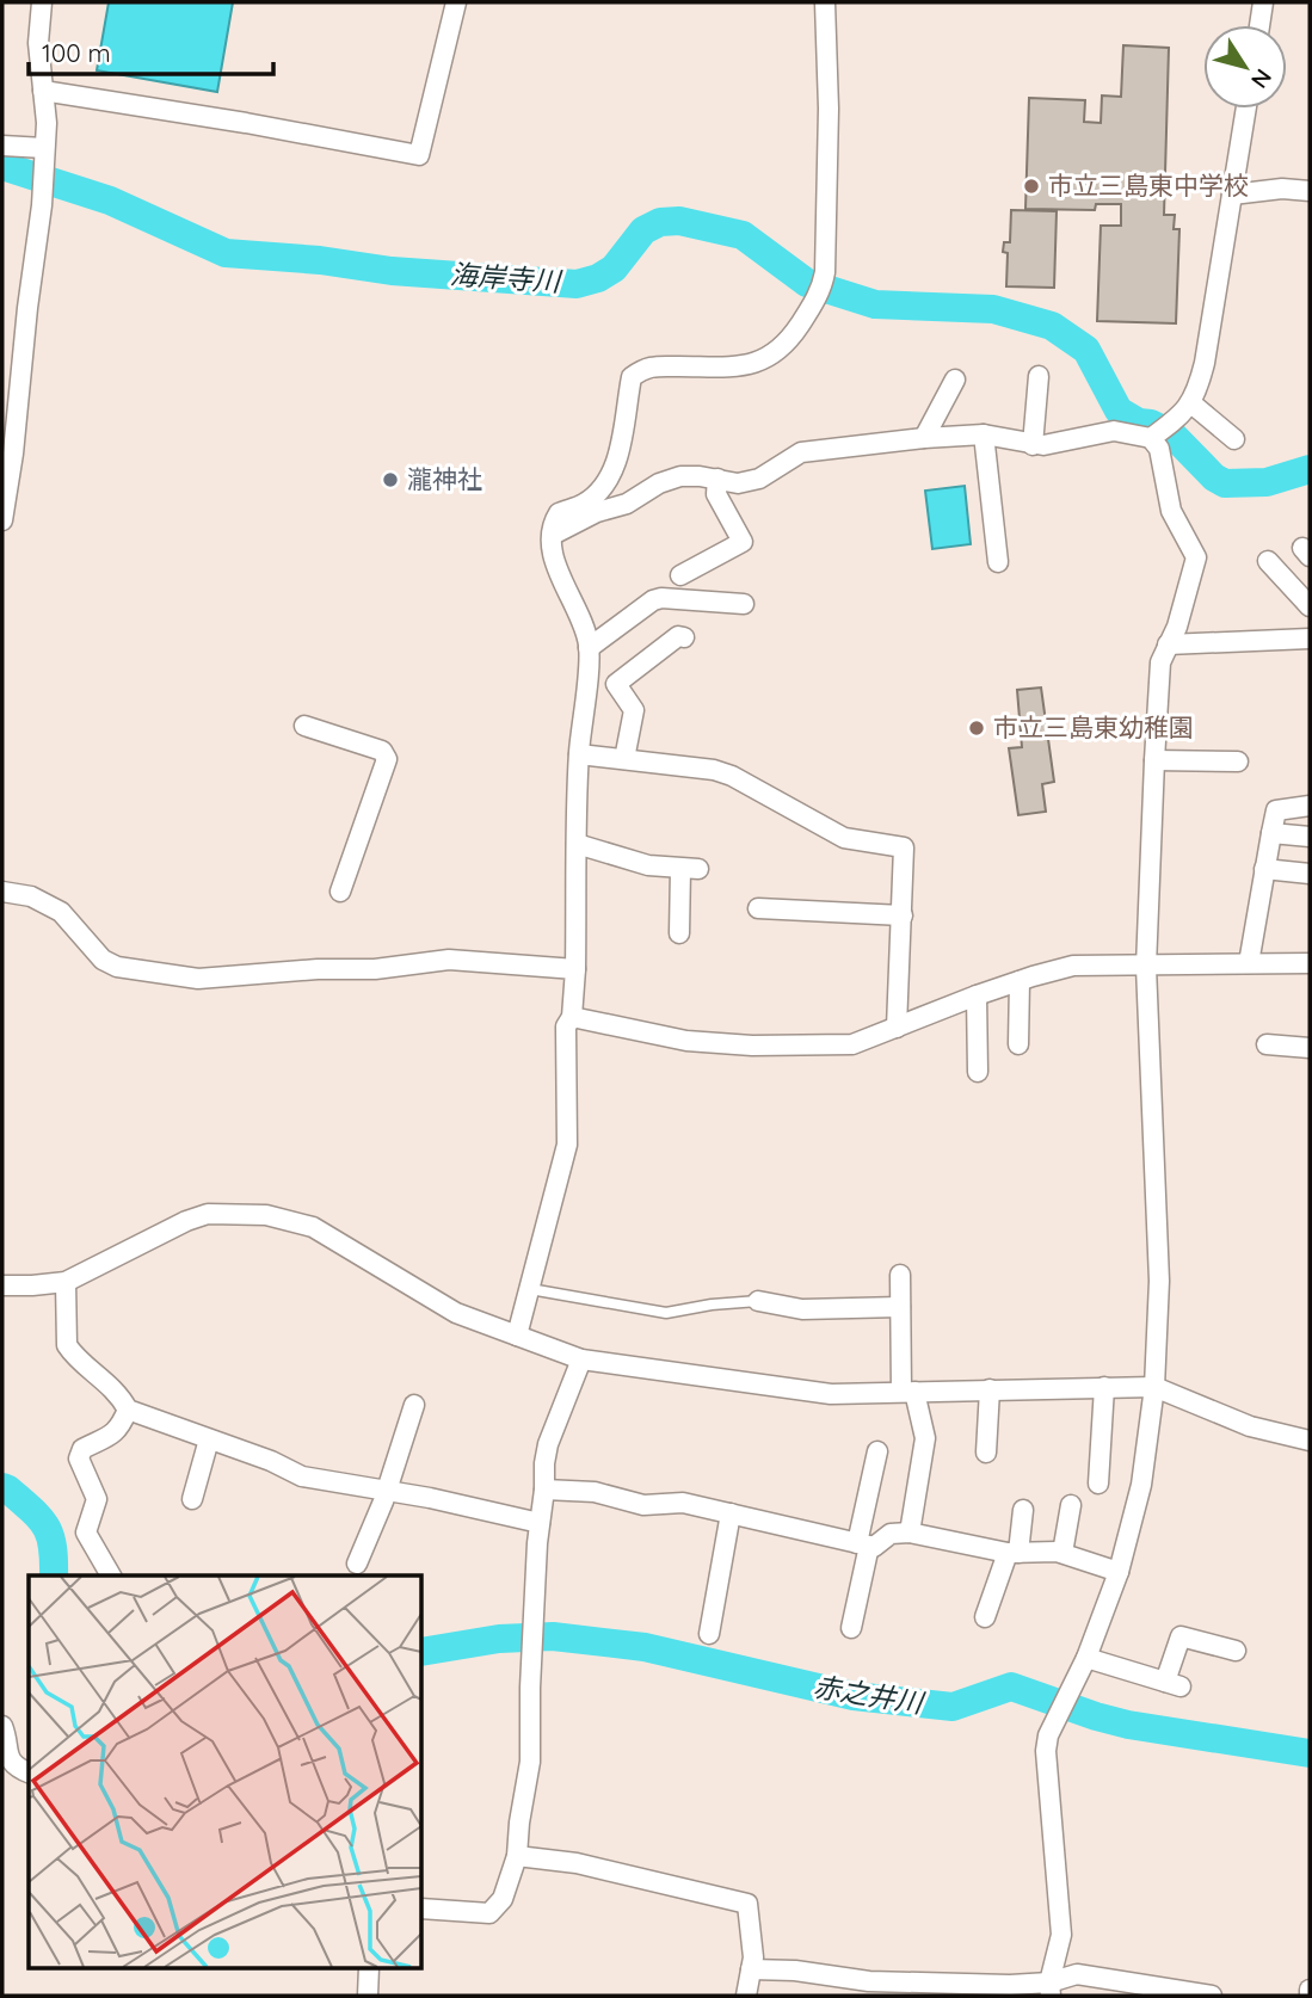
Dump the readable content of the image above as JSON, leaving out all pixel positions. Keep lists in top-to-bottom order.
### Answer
{
  "water": ["海岸寺川", "赤之井川"],
  "places": ["市立三島東中学校", "瀧神社", "市立三島東幼稚園"],
  "scale_bar": "100 m",
  "north": "bottom right"
}
